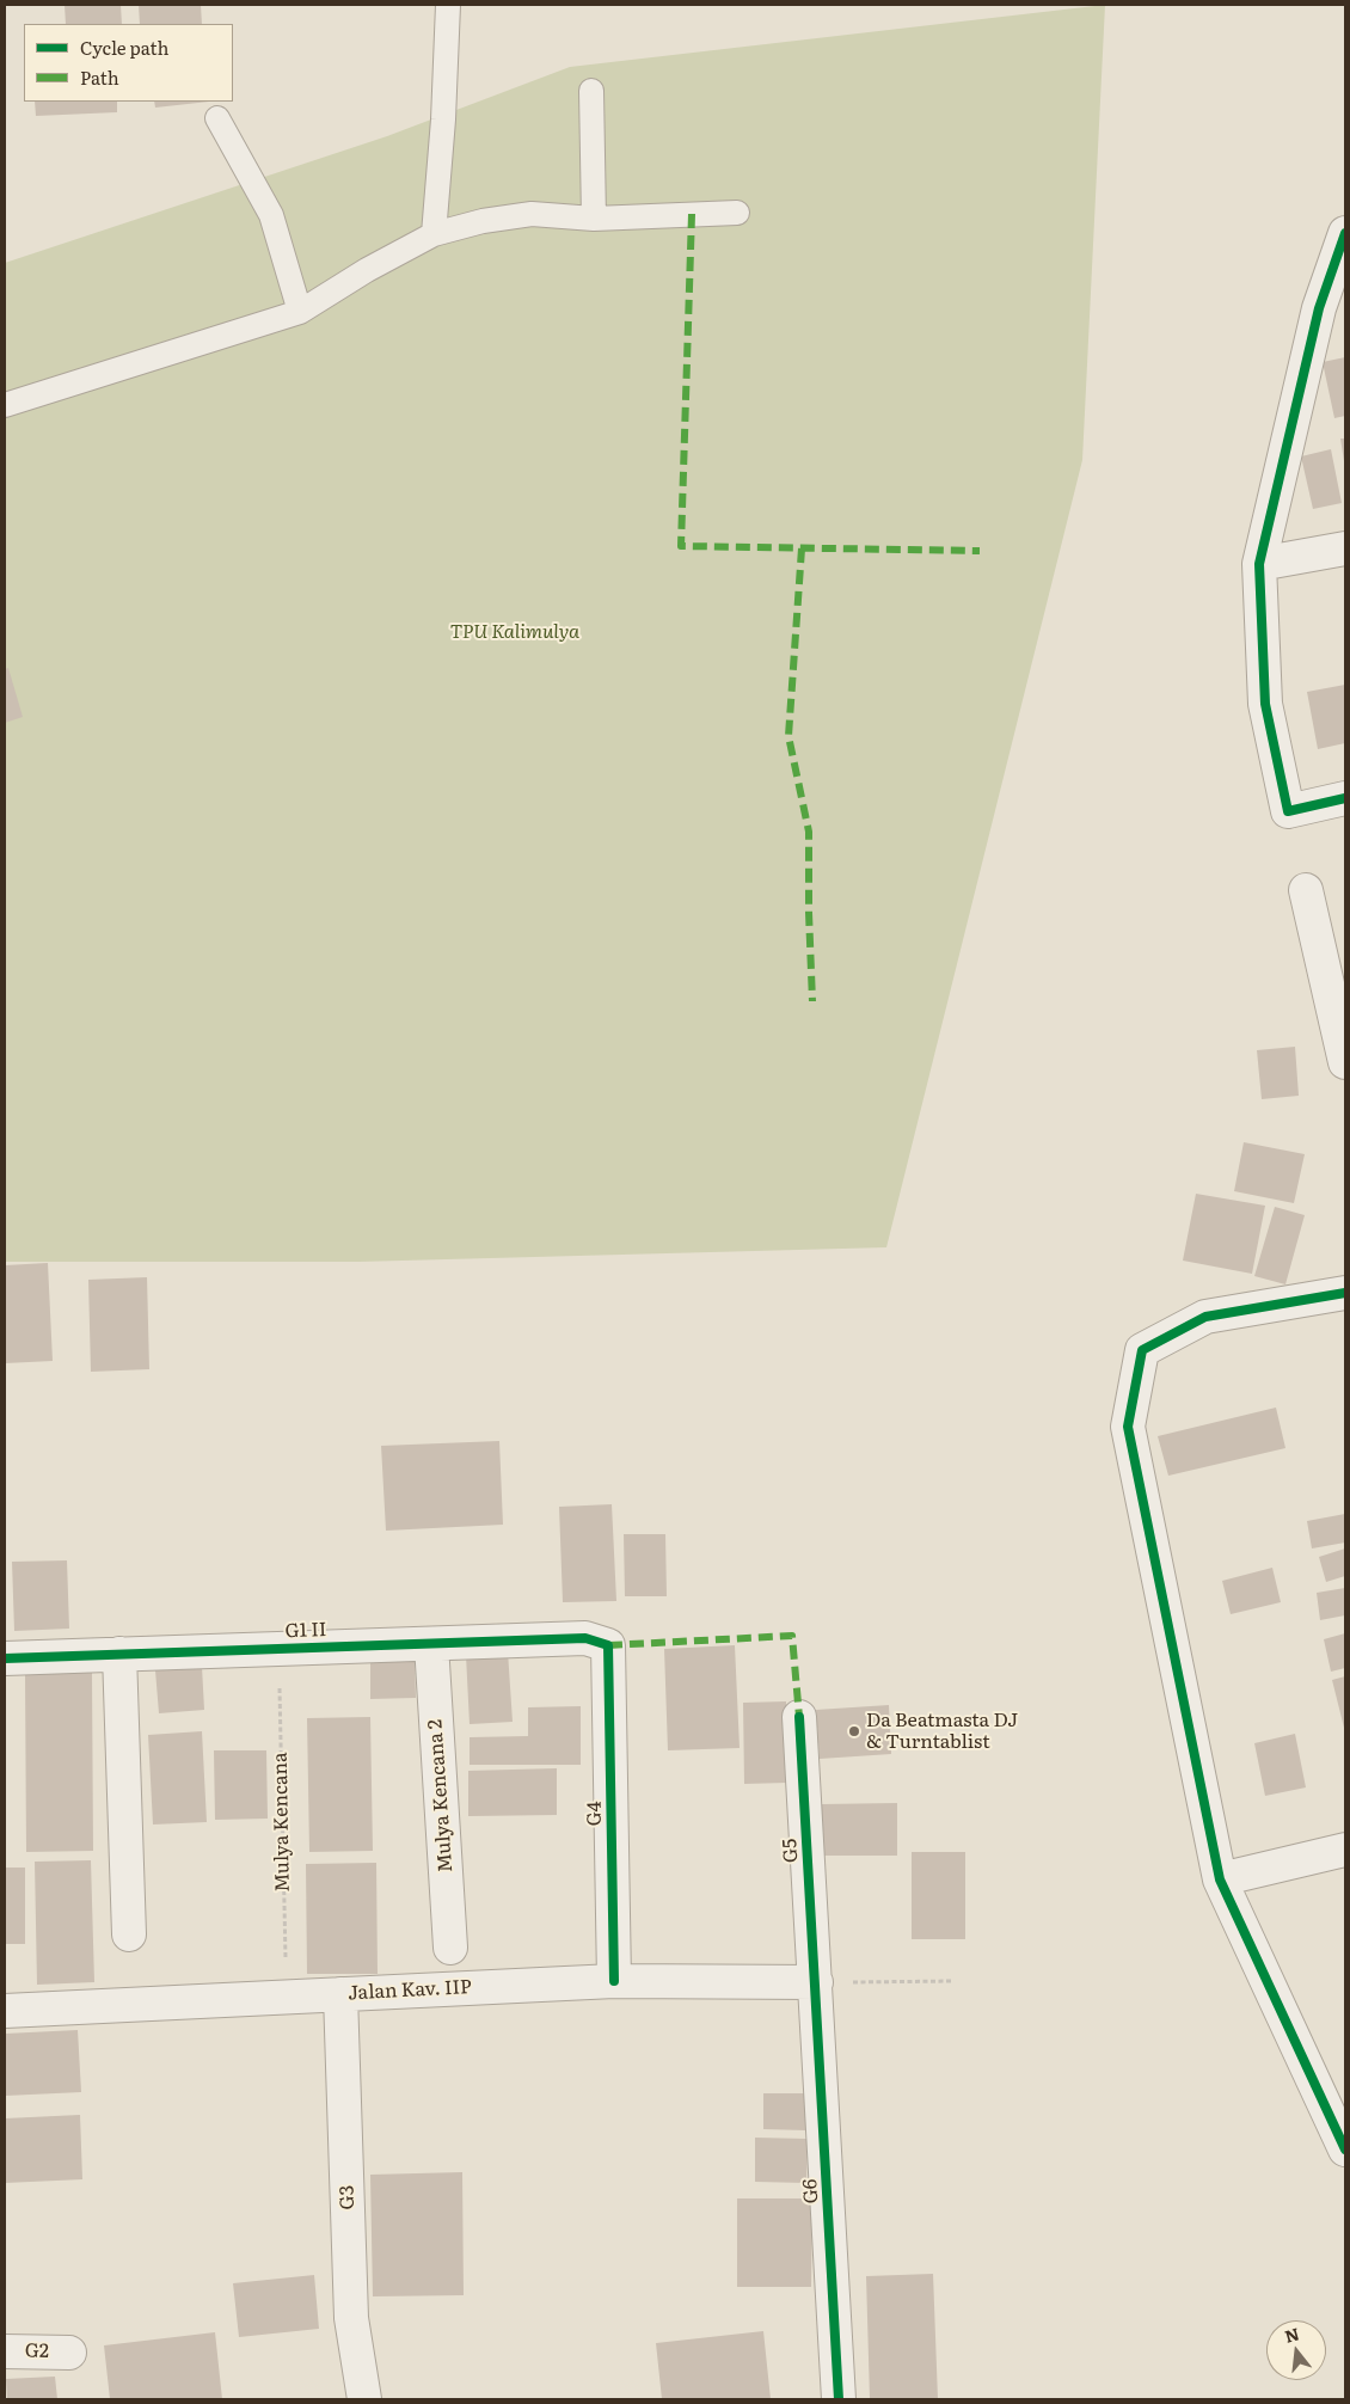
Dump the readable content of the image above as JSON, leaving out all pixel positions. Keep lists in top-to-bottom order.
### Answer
{
  "streets": {
    "street": [
      "G1 II",
      "Mulya Kencana 2",
      "G4",
      "G5",
      "Jalan Kav. IIP",
      "G6",
      "G3",
      "G2"
    ],
    "path": ["Mulya Kencana"]
  },
  "crossings": [
    ["G1 II", "Mulya Kencana 2"],
    ["G1 II", "G4"],
    ["G1 II", "Mulya Kencana"],
    ["G4", "Jalan Kav. IIP"],
    ["Mulya Kencana", "Jalan Kav. IIP"],
    ["G5", "Jalan Kav. IIP"],
    ["G5", "G6"],
    ["Jalan Kav. IIP", "G6"],
    ["Jalan Kav. IIP", "G3"]
  ],
  "parks": ["TPU Kalimulya"],
  "places": ["Da Beatmasta DJ & Turntablist"],
  "legend": ["Cycle path", "Path"],
  "north": "top"
}
